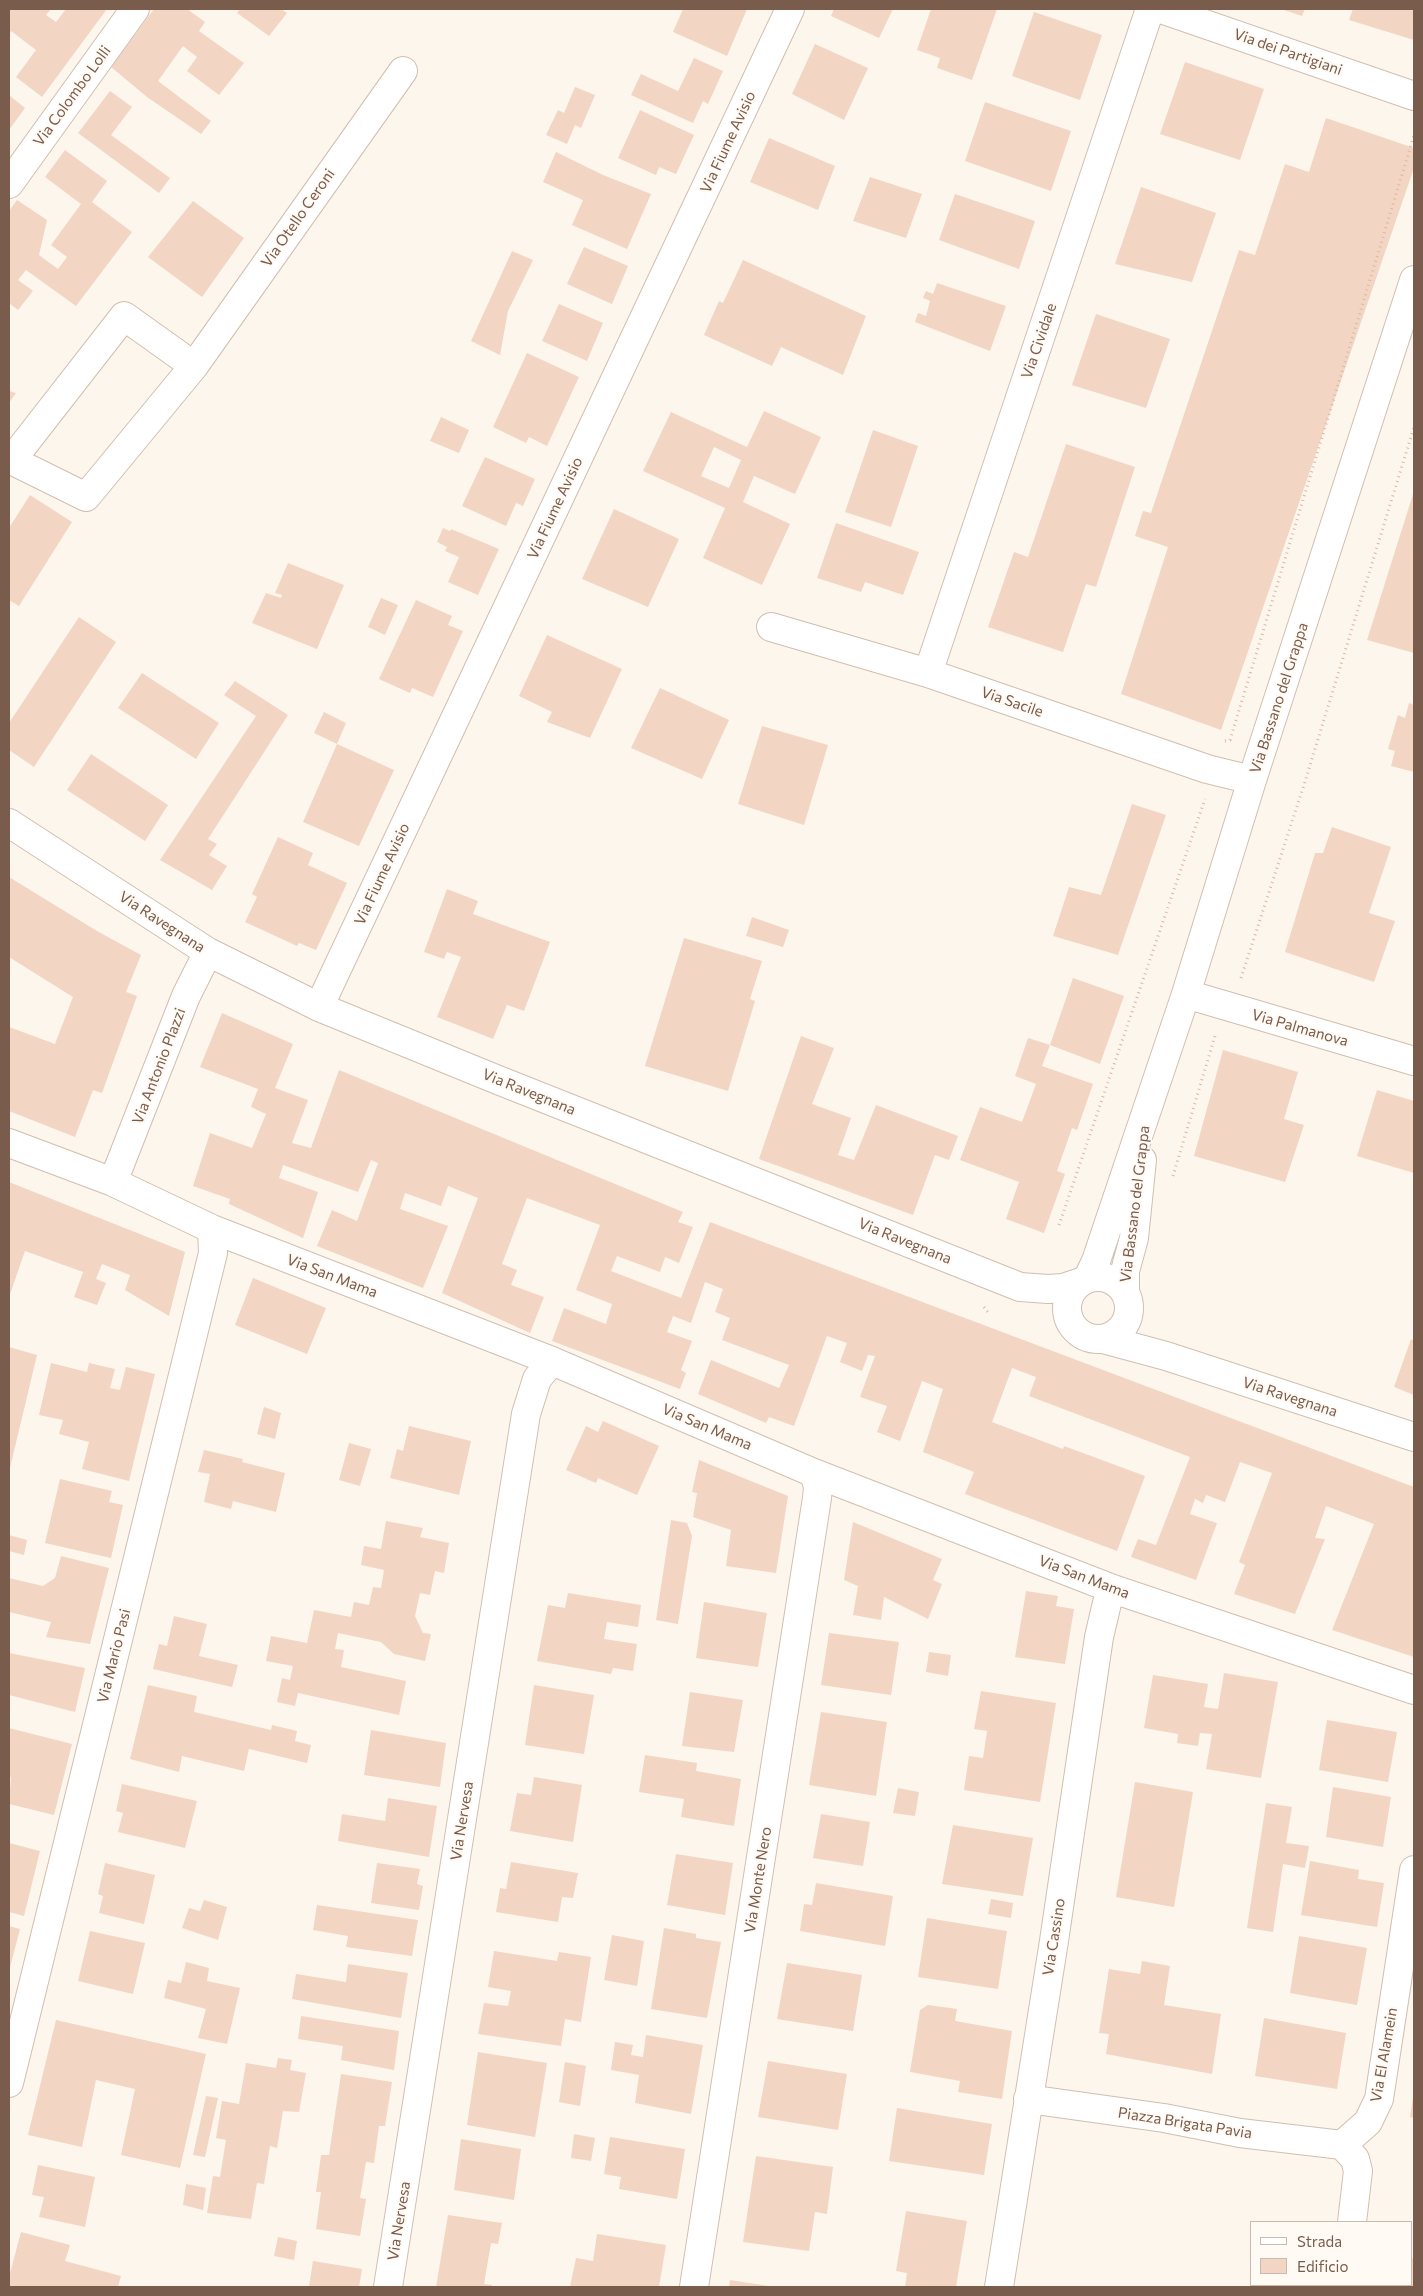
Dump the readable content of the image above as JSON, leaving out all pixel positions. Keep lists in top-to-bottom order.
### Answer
{
  "streets": {
    "street": [
      "Via dei Partigiani",
      "Via Colombo Lolli",
      "Via Fiume Avisio",
      "Via Otello Ceroni",
      "Via Cividale",
      "Via Bassano del Grappa",
      "Via Sacile",
      "Via Ravegnana",
      "Via Palmanova",
      "Via Antonio Plazzi",
      "Via San Mama",
      "Via Mario Pasi",
      "Via Nervesa",
      "Via Monte Nero",
      "Via Cassino",
      "Via El Alamein",
      "Piazza Brigata Pavia"
    ]
  },
  "crossings": [
    ["Via Fiume Avisio", "Via Ravegnana"],
    ["Via Cividale", "Via Sacile"],
    ["Via Bassano del Grappa", "Via Sacile"],
    ["Via Bassano del Grappa", "Via Ravegnana"],
    ["Via Bassano del Grappa", "Via Palmanova"],
    ["Via Ravegnana", "Via Antonio Plazzi"],
    ["Via Antonio Plazzi", "Via San Mama"],
    ["Via San Mama", "Via Mario Pasi"],
    ["Via San Mama", "Via Nervesa"],
    ["Via San Mama", "Via Monte Nero"],
    ["Via San Mama", "Via Cassino"],
    ["Via Cassino", "Piazza Brigata Pavia"],
    ["Via El Alamein", "Piazza Brigata Pavia"]
  ],
  "legend": ["Strada", "Edificio"]
}
